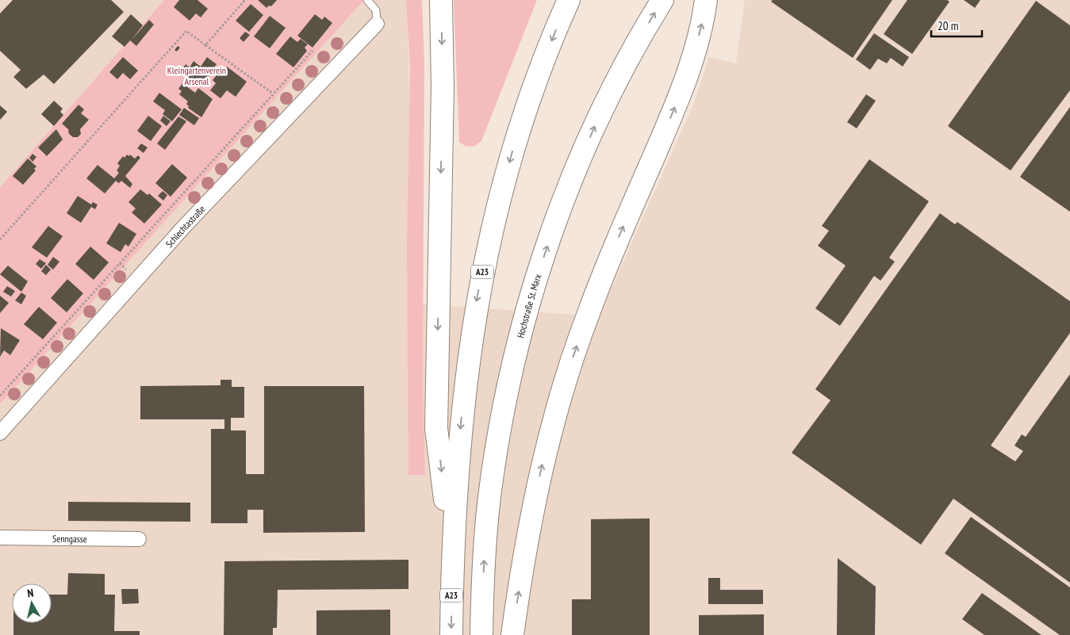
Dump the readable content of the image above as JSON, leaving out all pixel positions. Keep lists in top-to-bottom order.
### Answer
{
  "streets": {
    "highway": ["A23", "Hochstraße St. Marx"],
    "street": ["Schlechtastraße", "Senngasse"]
  },
  "parks": ["Kleingartenverein Arsenal"],
  "scale_bar": "20 m",
  "north": "top"
}
